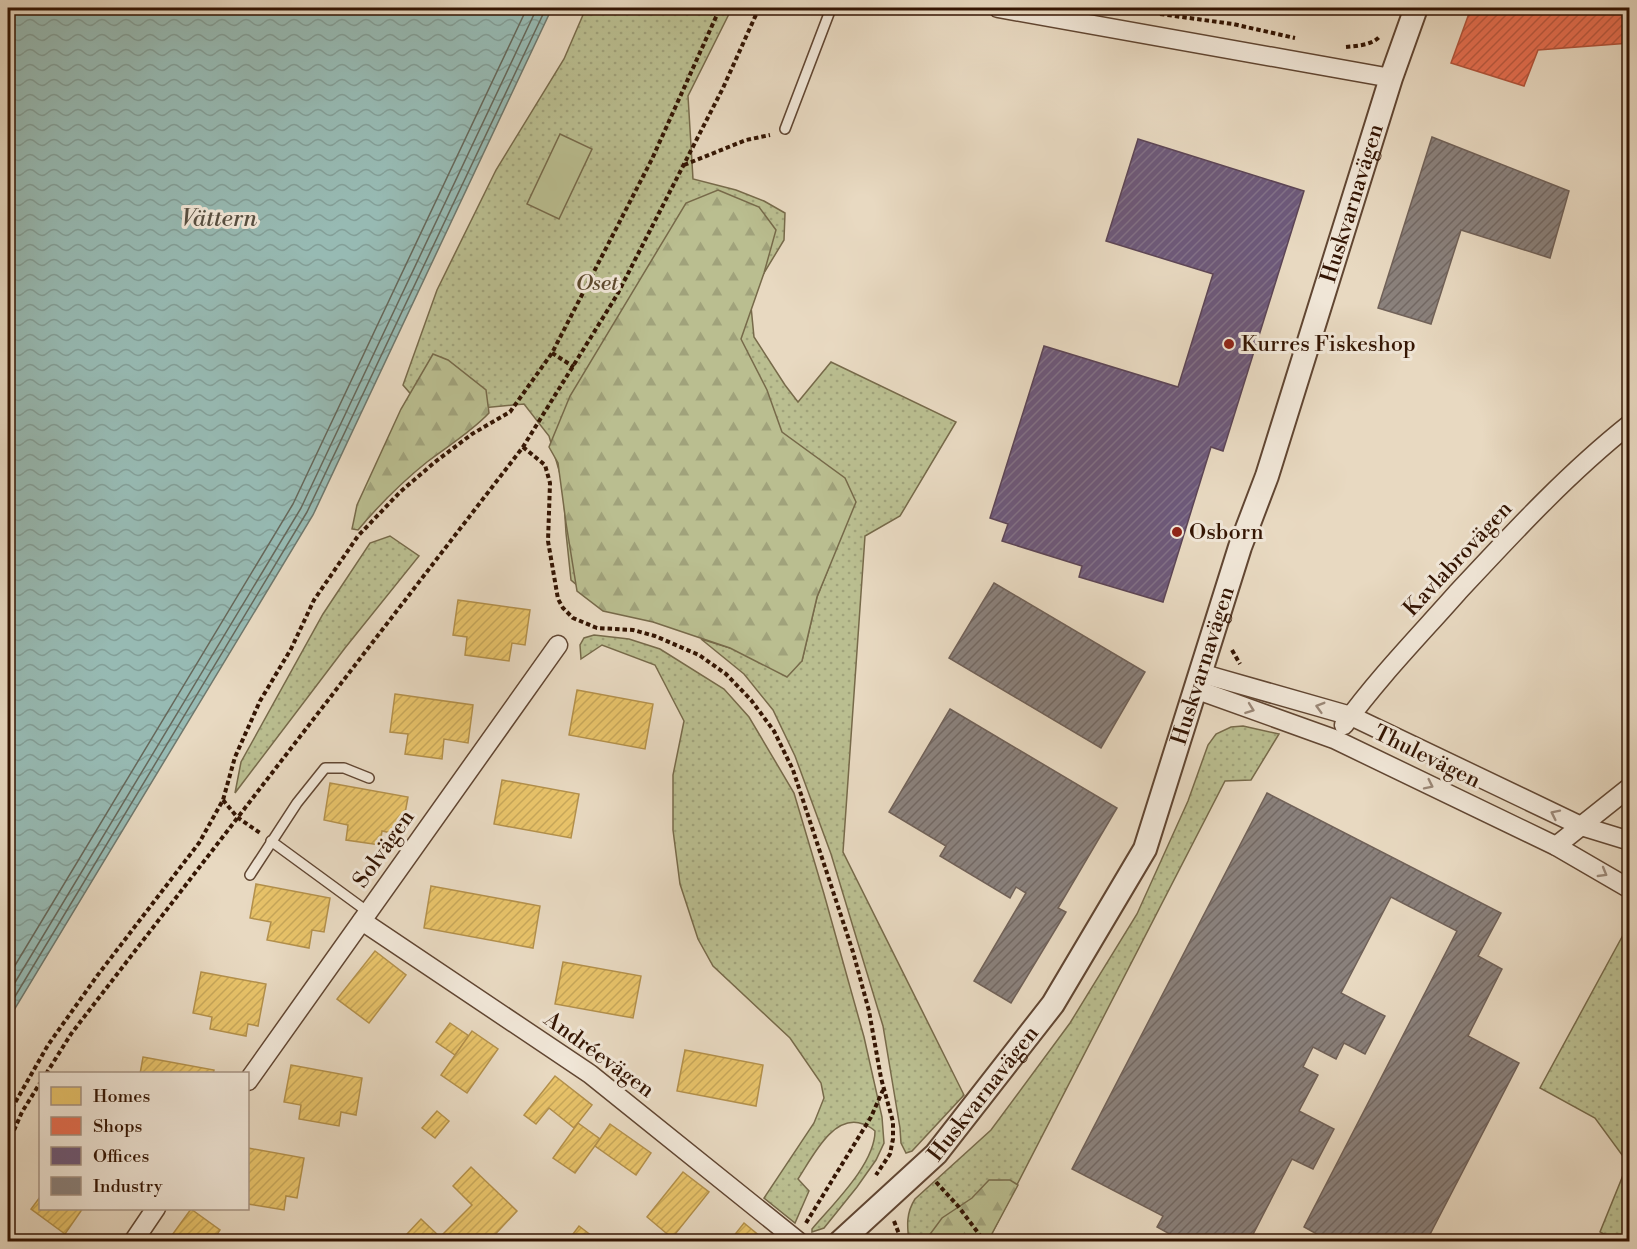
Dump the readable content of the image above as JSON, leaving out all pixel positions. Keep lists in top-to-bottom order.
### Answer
{
  "streets": {
    "street": [
      "Huskvarnavägen",
      "Kavlabrovägen",
      "Thulevägen",
      "Solvägen",
      "Andréevägen"
    ]
  },
  "crossings": [
    ["Huskvarnavägen", "Thulevägen"],
    ["Kavlabrovägen", "Thulevägen"],
    ["Solvägen", "Andréevägen"]
  ],
  "water": ["Vättern"],
  "parks": ["Oset"],
  "places": ["Kurres Fiskeshop", "Osborn"],
  "legend": [
    "Homes",
    "Shops",
    "Offices",
    "Industry"
  ]
}
